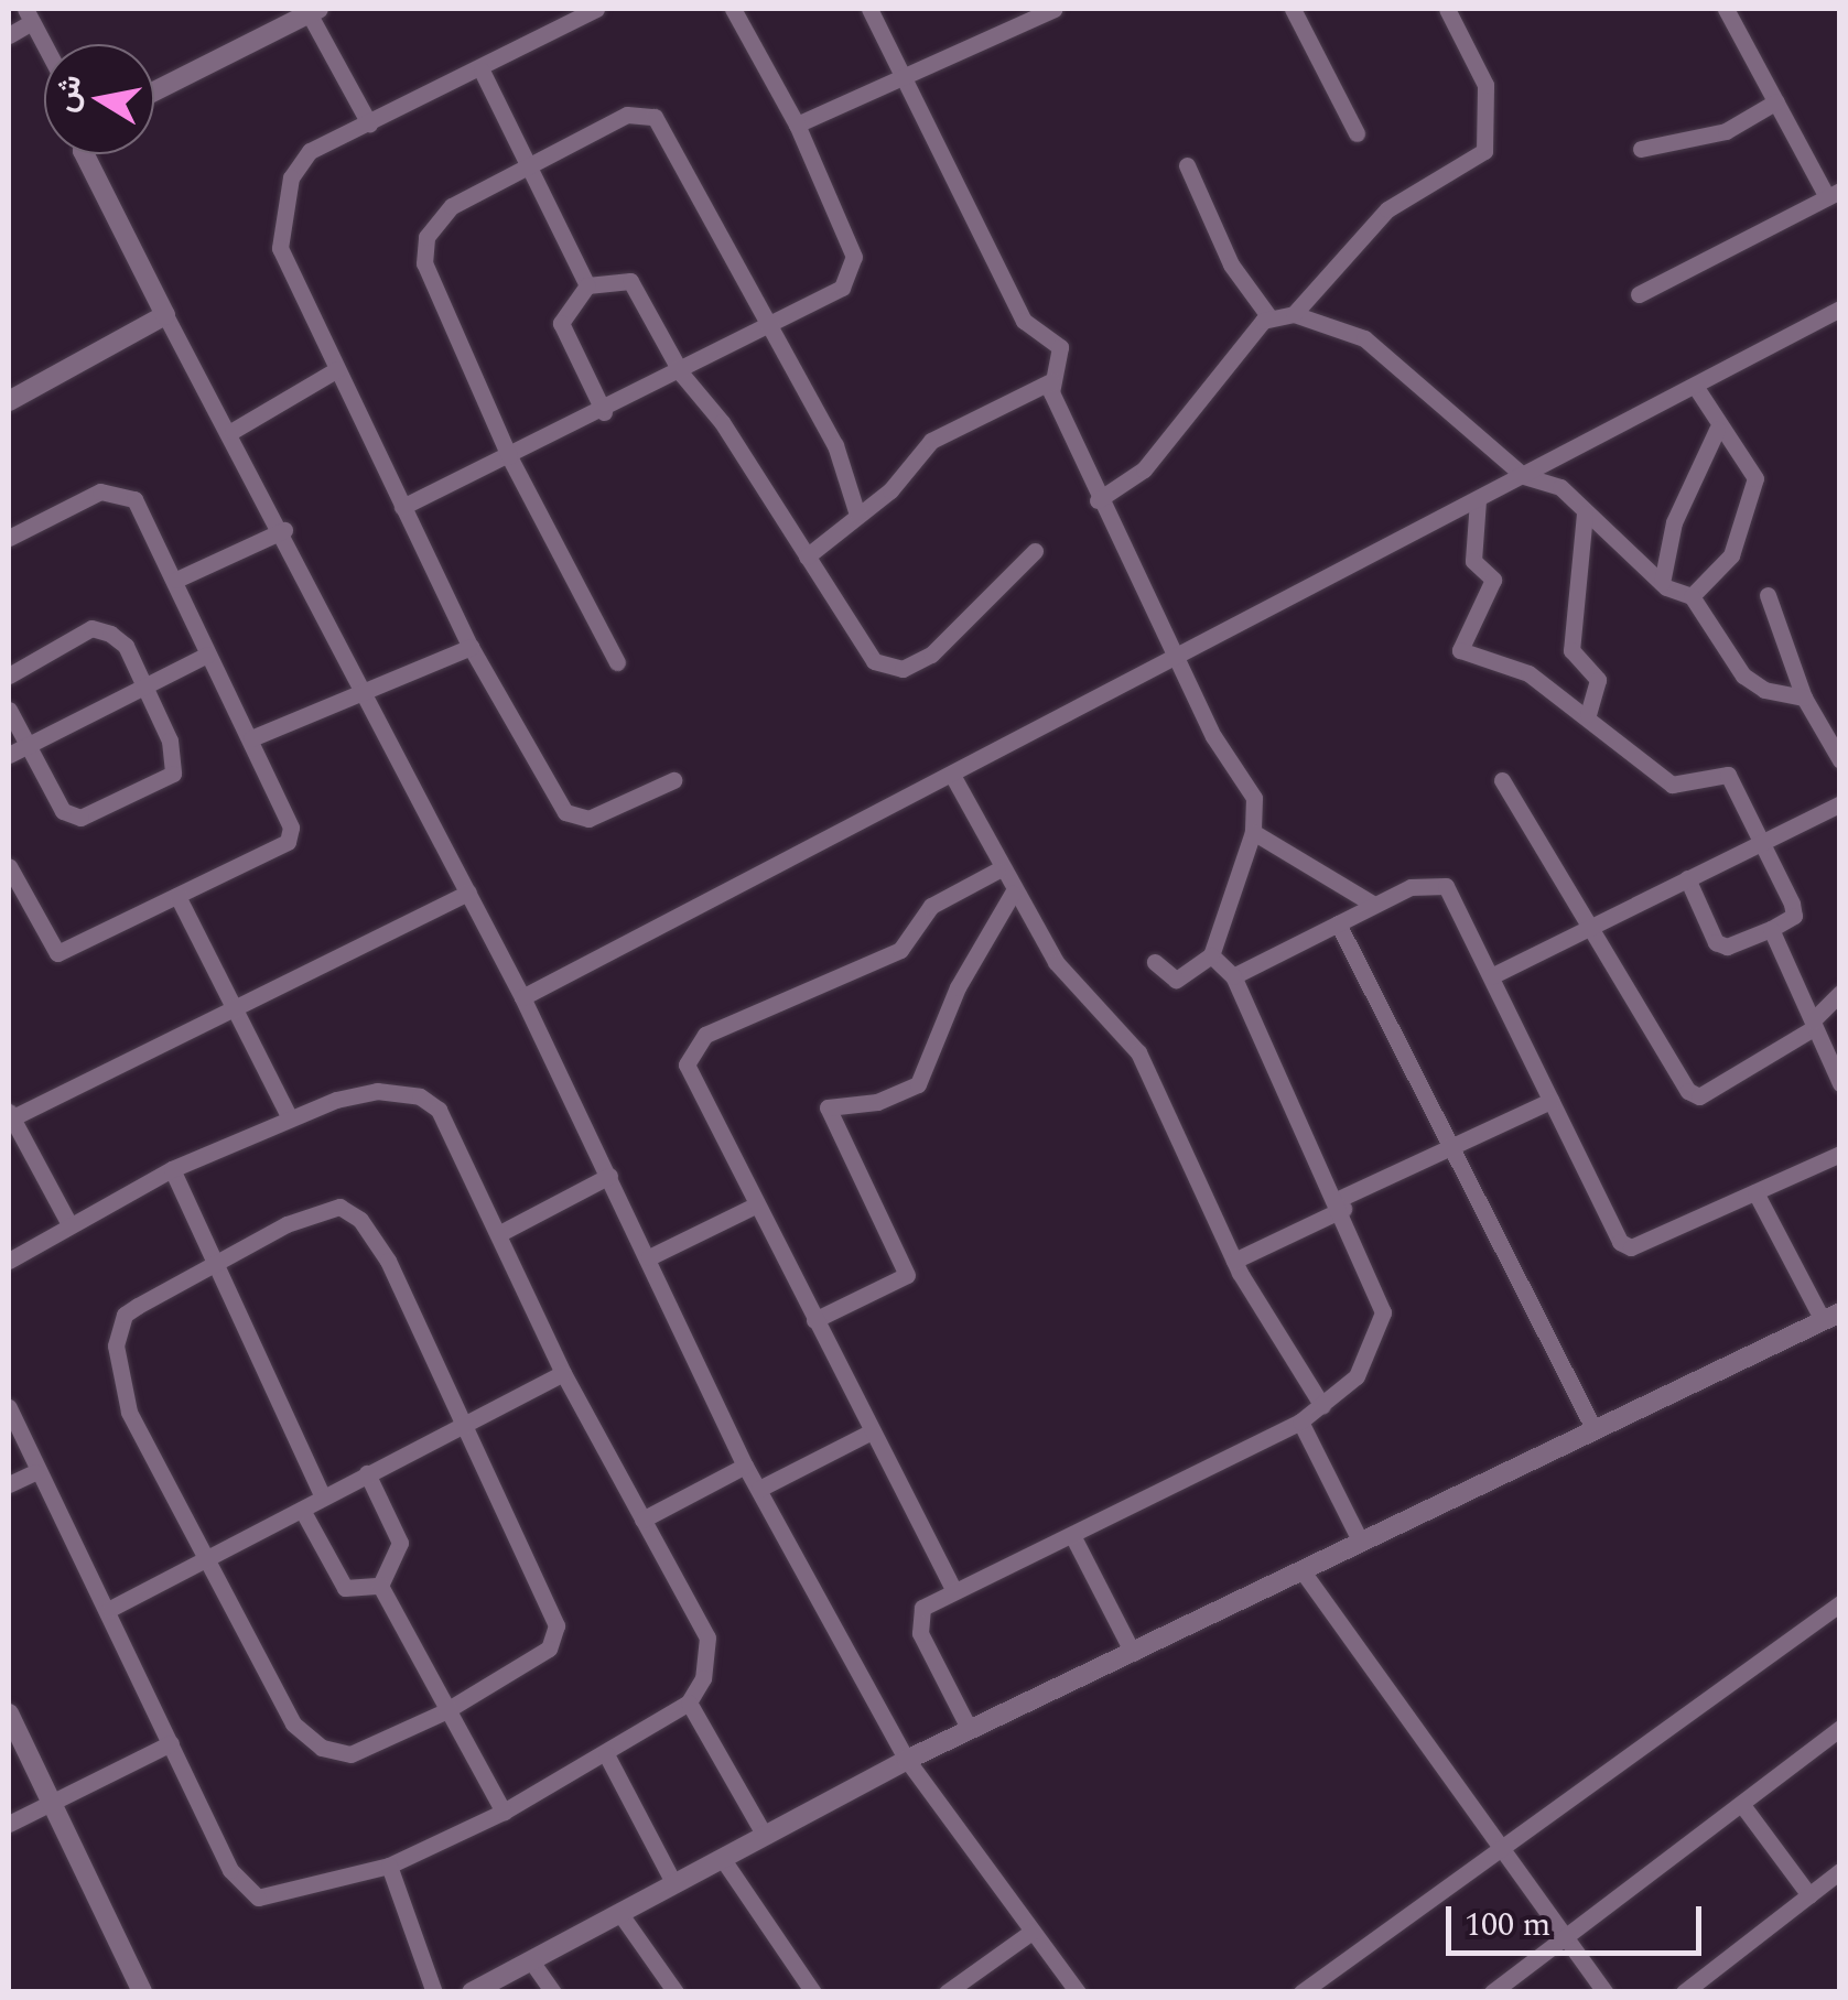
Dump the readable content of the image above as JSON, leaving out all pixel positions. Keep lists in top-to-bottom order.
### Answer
{
  "scale_bar": "100 m",
  "north": "left"
}
